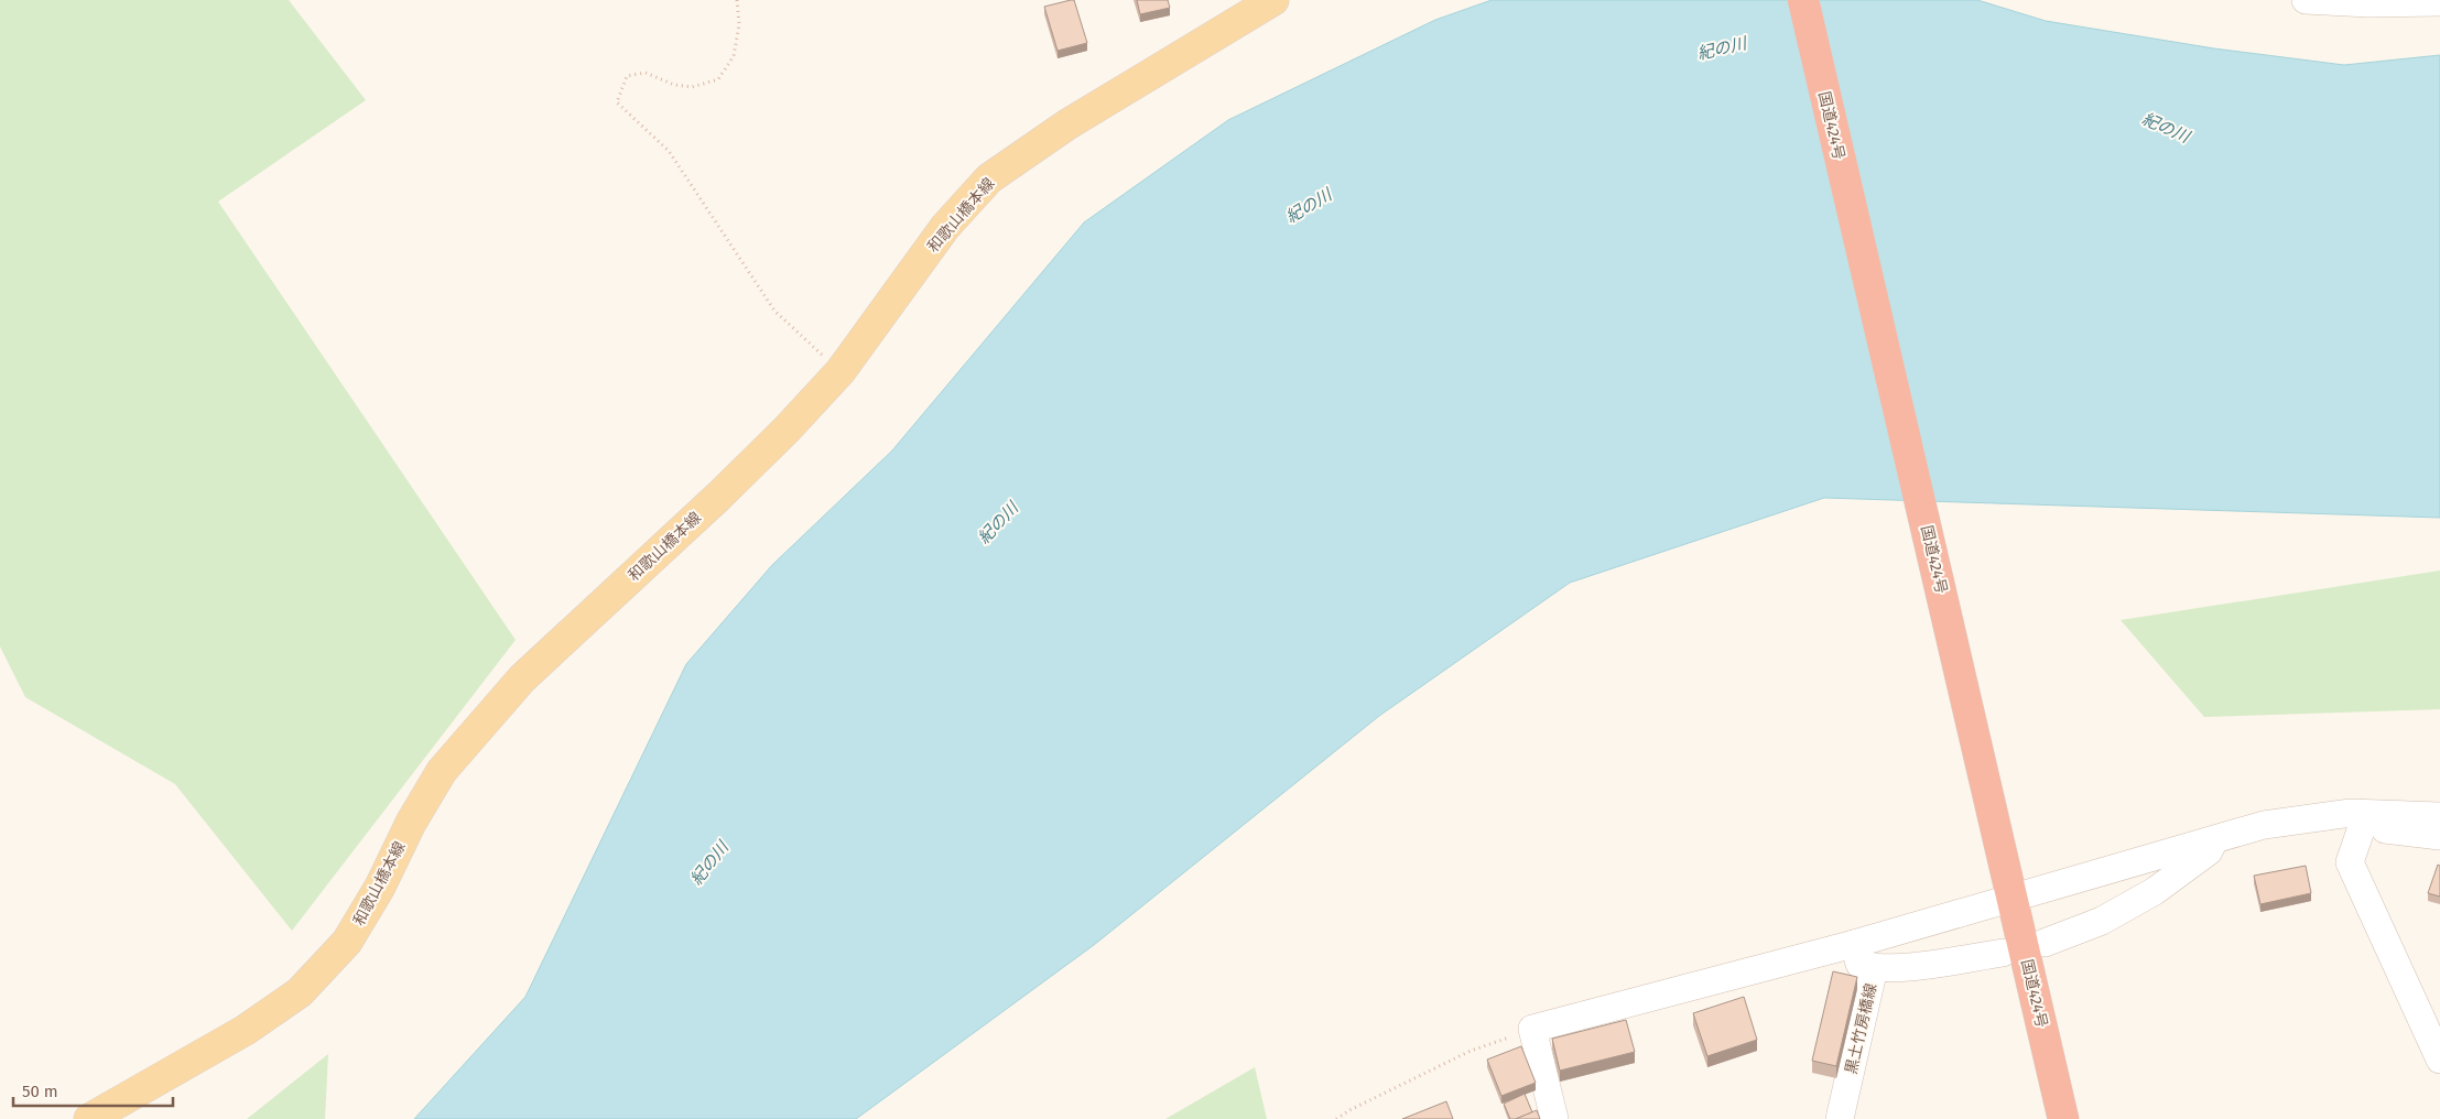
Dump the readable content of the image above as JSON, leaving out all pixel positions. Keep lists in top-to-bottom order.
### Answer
{
  "streets": {
    "highway": ["国道424号"],
    "main road": ["和歌山橋本線"],
    "street": ["黒土竹房橋線"]
  },
  "water": ["紀の川"],
  "scale_bar": "50 m"
}
